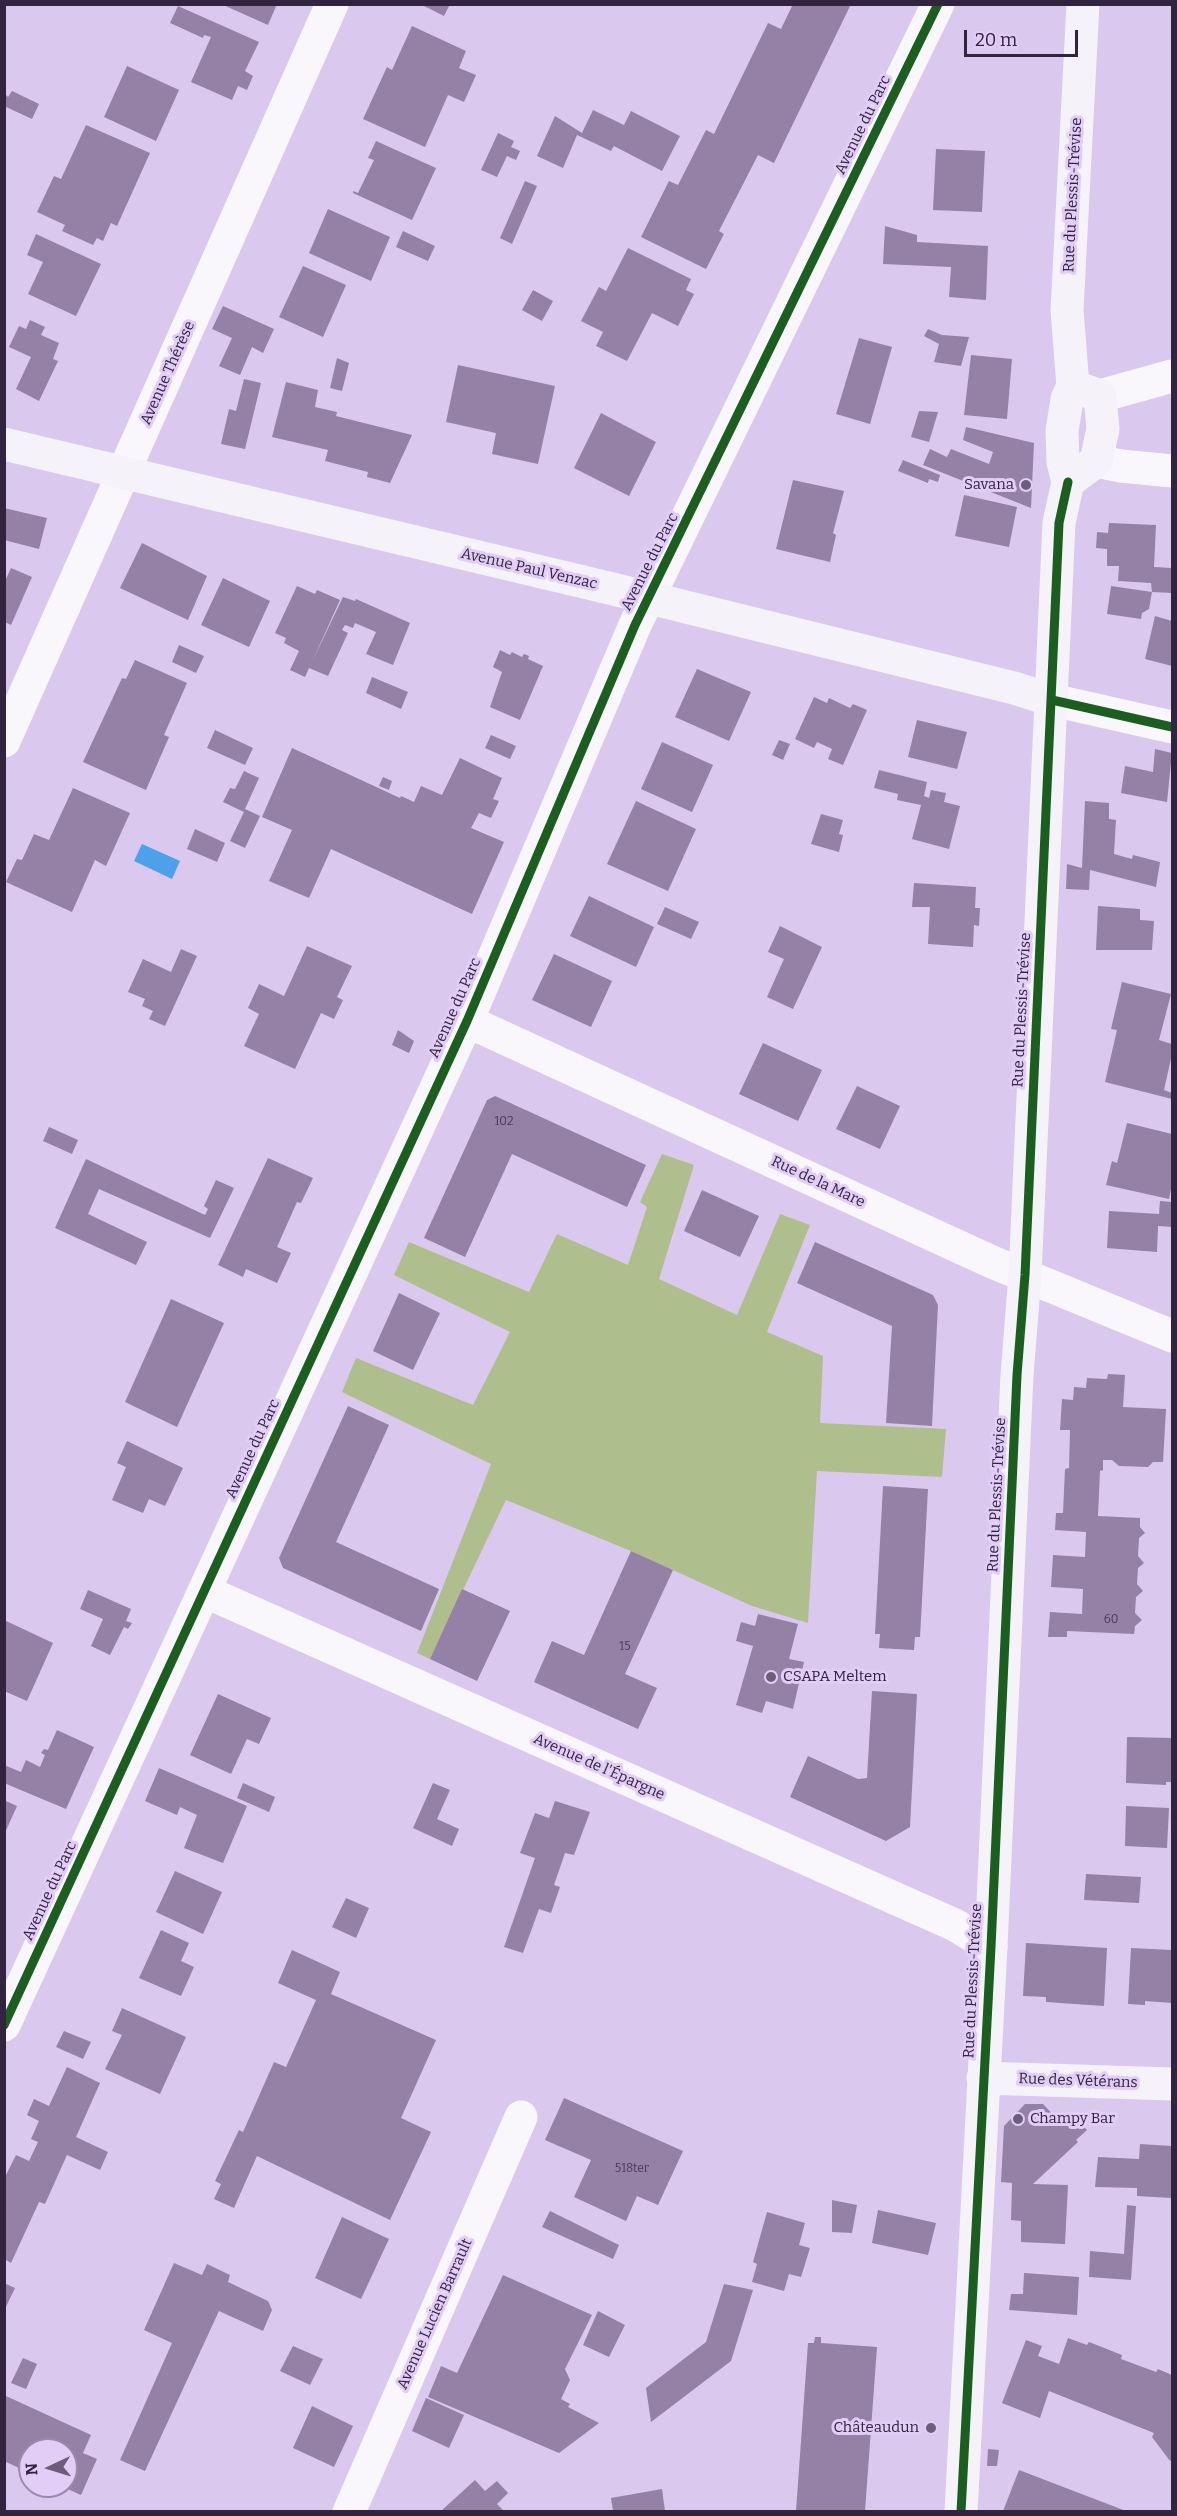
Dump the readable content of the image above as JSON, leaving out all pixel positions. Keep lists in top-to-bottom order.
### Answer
{
  "streets": {
    "street": [
      "Avenue du Parc",
      "Rue du Plessis-Trévise",
      "Avenue Thérèse",
      "Avenue Paul Venzac",
      "Rue de la Mare",
      "Avenue de l'Épargne",
      "Rue des Vétérans",
      "Avenue Lucien Barrault"
    ]
  },
  "crossings": [
    ["Avenue du Parc", "Avenue Paul Venzac"],
    ["Avenue du Parc", "Rue de la Mare"],
    ["Avenue du Parc", "Avenue de l'Épargne"],
    ["Rue du Plessis-Trévise", "Avenue Paul Venzac"],
    ["Rue du Plessis-Trévise", "Rue de la Mare"],
    ["Rue du Plessis-Trévise", "Avenue de l'Épargne"],
    ["Rue du Plessis-Trévise", "Rue des Vétérans"],
    ["Avenue Thérèse", "Avenue Paul Venzac"]
  ],
  "places": [
    "Savana",
    "CSAPA Meltem",
    "Champy Bar",
    "Châteaudun"
  ],
  "house_numbers": [
    "102",
    "60",
    "15",
    "518ter"
  ],
  "scale_bar": "20 m",
  "north": "left"
}
